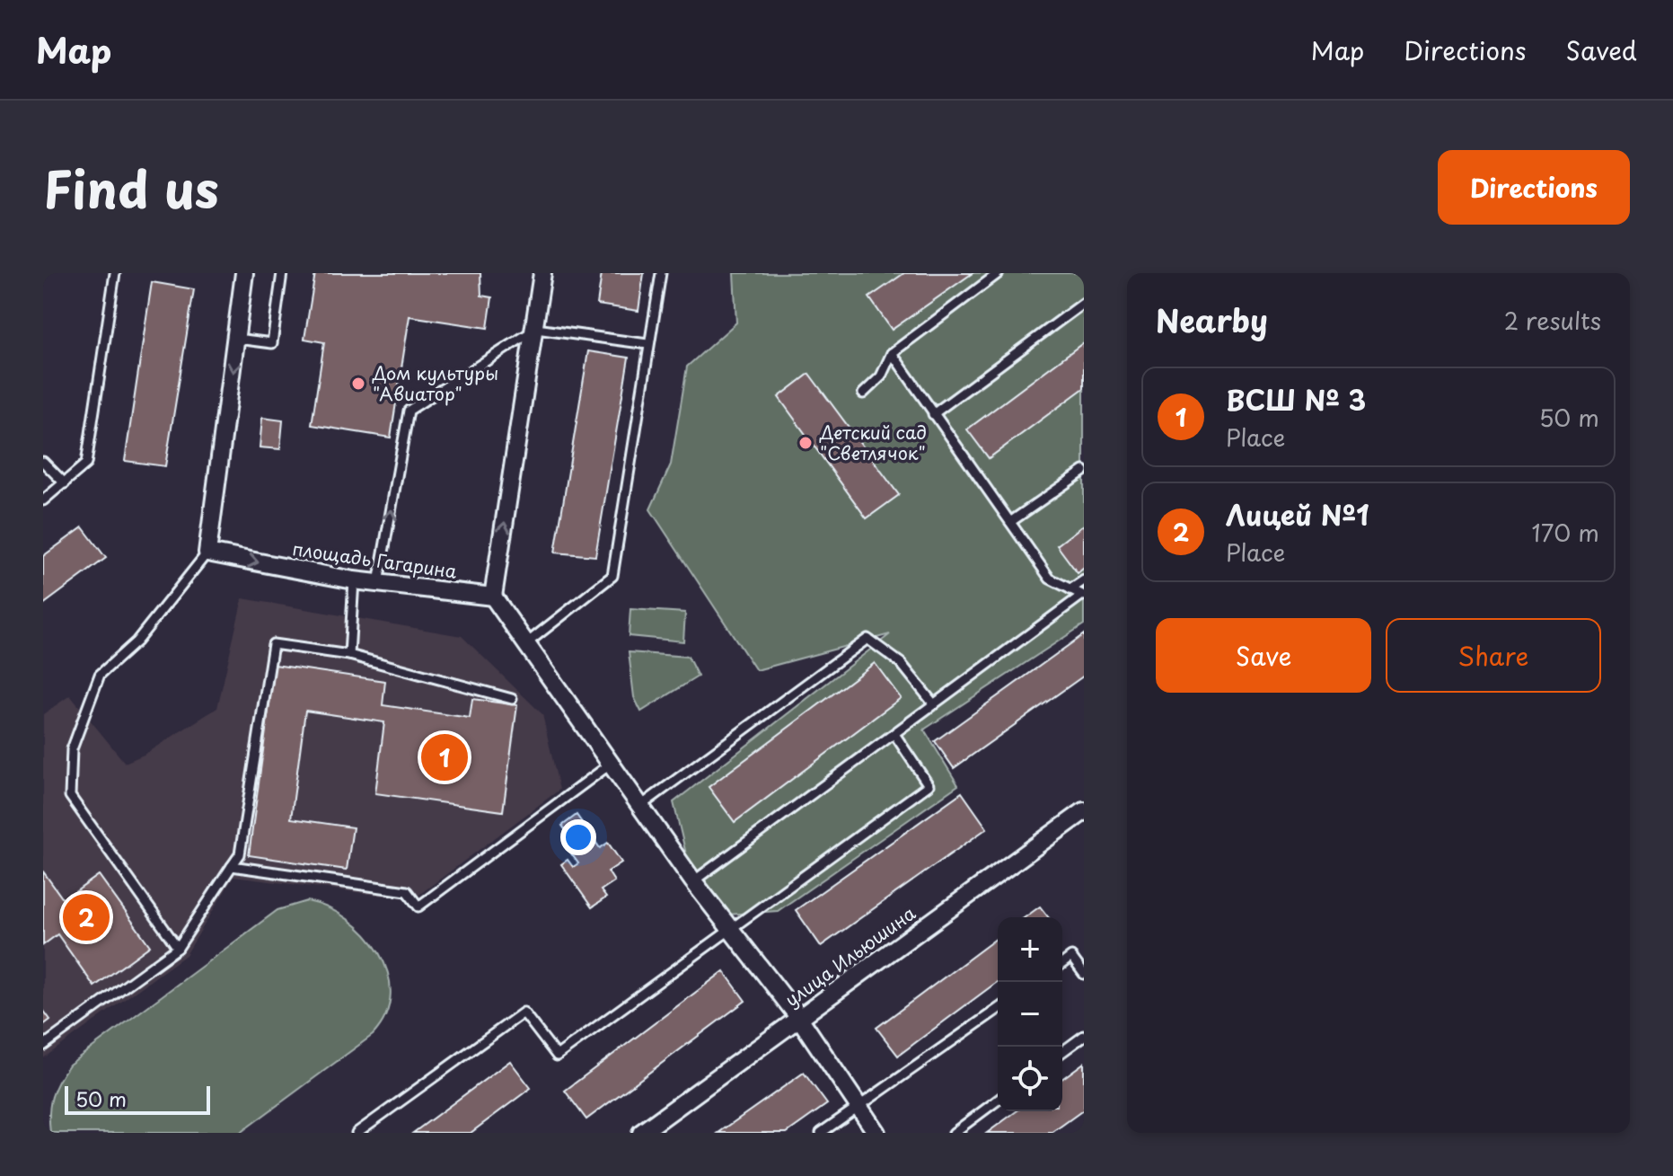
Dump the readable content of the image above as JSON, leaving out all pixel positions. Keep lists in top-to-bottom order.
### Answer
{
  "streets": {
    "street": ["площадь Гагарина", "улица Ильюшина"]
  },
  "one_way": ["площадь Гагарина"],
  "places": ["Дом культуры \"Авиатор\"", "Детский сад \"Светлячок\""],
  "scale_bar": "50 m",
  "page": {
    "header": "Map",
    "nav": ["Map", "Directions", "Saved"],
    "title": "Find us",
    "buttons": [
      "Directions",
      ["Save", "Share"]
    ],
    "heading": ["Nearby", "2 results"],
    "list": [
      {
        "mark": "1",
        "name": "ВСШ № 3",
        "note": "Place",
        "value": "50 m"
      },
      {
        "mark": "2",
        "name": "Лицей №1",
        "note": "Place",
        "value": "170 m"
      }
    ],
    "pins": ["1", "2"],
    "map_buttons": ["+", "−"],
    "scale": "50 m"
  }
}
